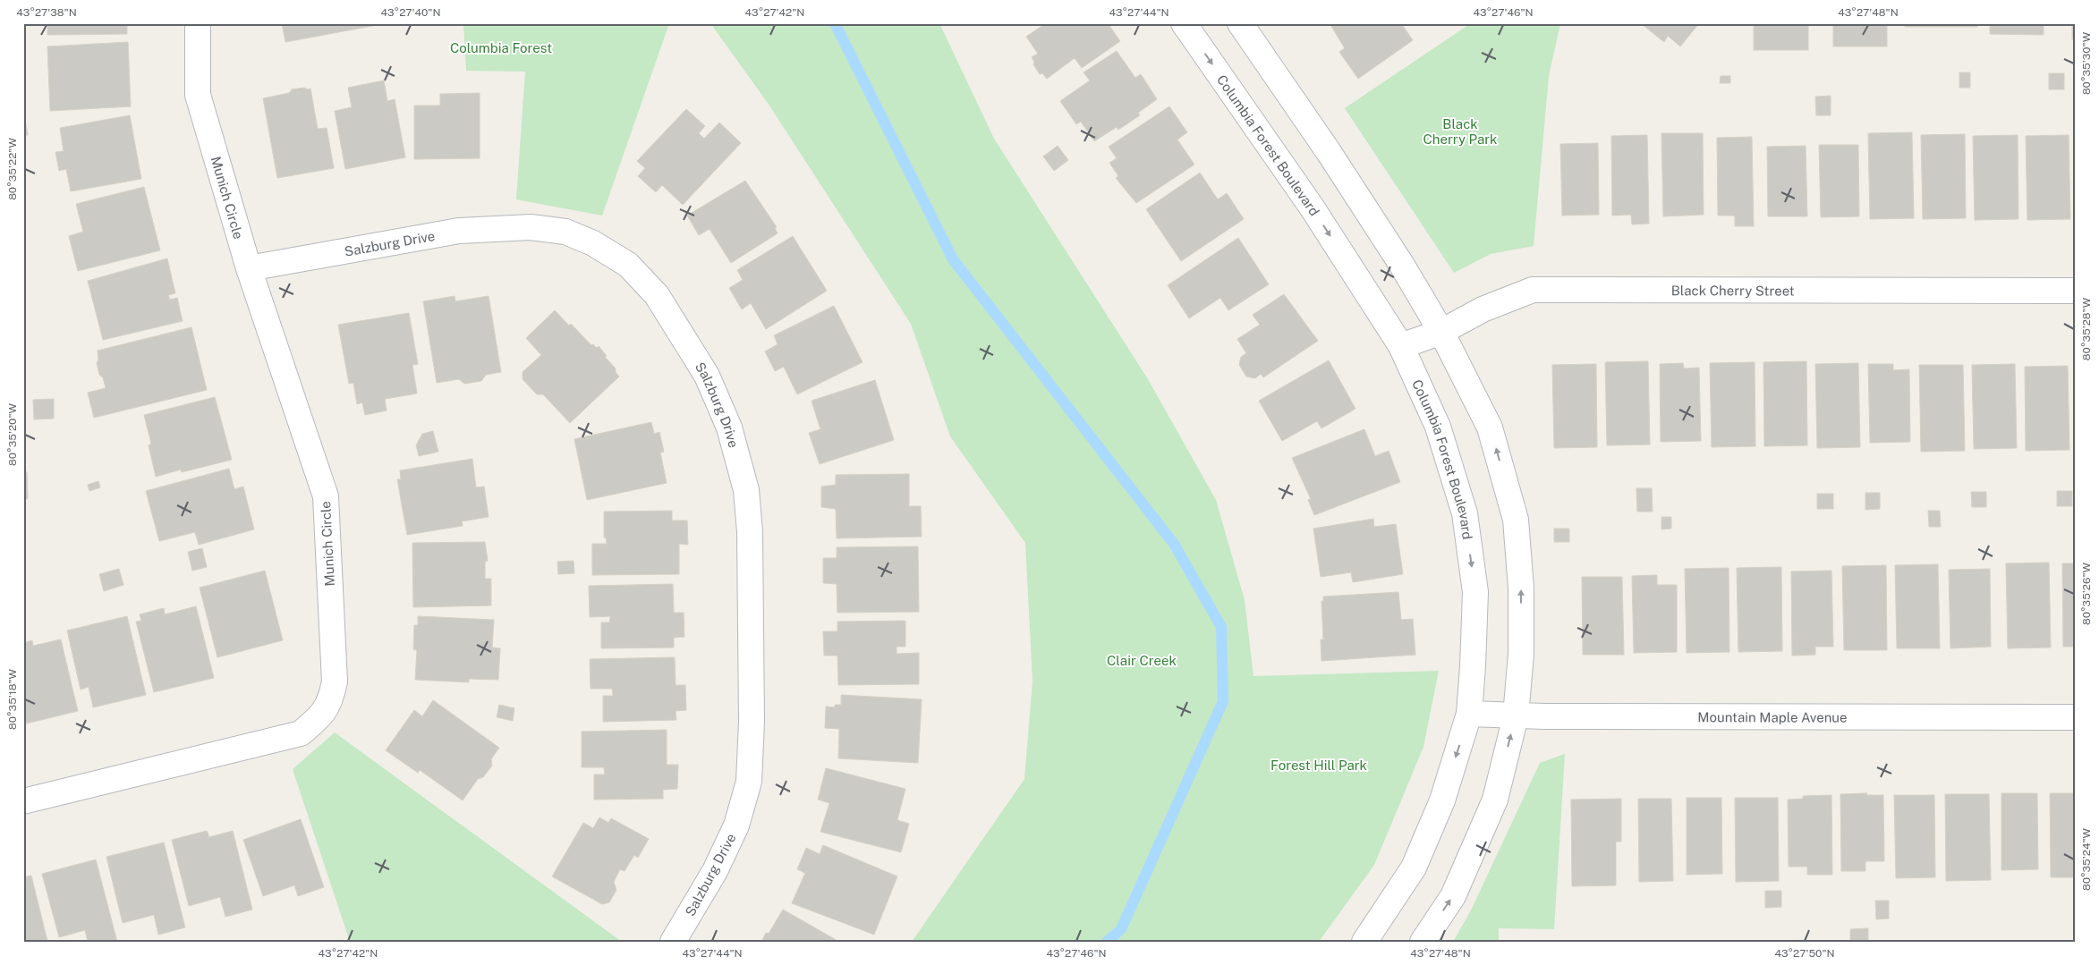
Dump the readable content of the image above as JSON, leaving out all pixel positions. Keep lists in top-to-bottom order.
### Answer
{
  "streets": {
    "street": [
      "Columbia Forest Boulevard",
      "Munich Circle",
      "Salzburg Drive",
      "Black Cherry Street",
      "Mountain Maple Avenue"
    ]
  },
  "crossings": [
    ["Columbia Forest Boulevard", "Black Cherry Street"],
    ["Columbia Forest Boulevard", "Mountain Maple Avenue"],
    ["Munich Circle", "Salzburg Drive"]
  ],
  "parks": [
    "Columbia Forest",
    "Black Cherry Park",
    "Clair Creek",
    "Forest Hill Park"
  ],
  "coordinates": [
    "43°27'38\"N",
    "43°27'40\"N",
    "43°27'42\"N",
    "43°27'44\"N",
    "43°27'46\"N",
    "43°27'48\"N",
    "80°35'30\"W",
    "80°35'22\"W",
    "80°35'28\"W",
    "80°35'20\"W",
    "80°35'26\"W",
    "80°35'18\"W",
    "80°35'24\"W",
    "43°27'50\"N"
  ]
}
